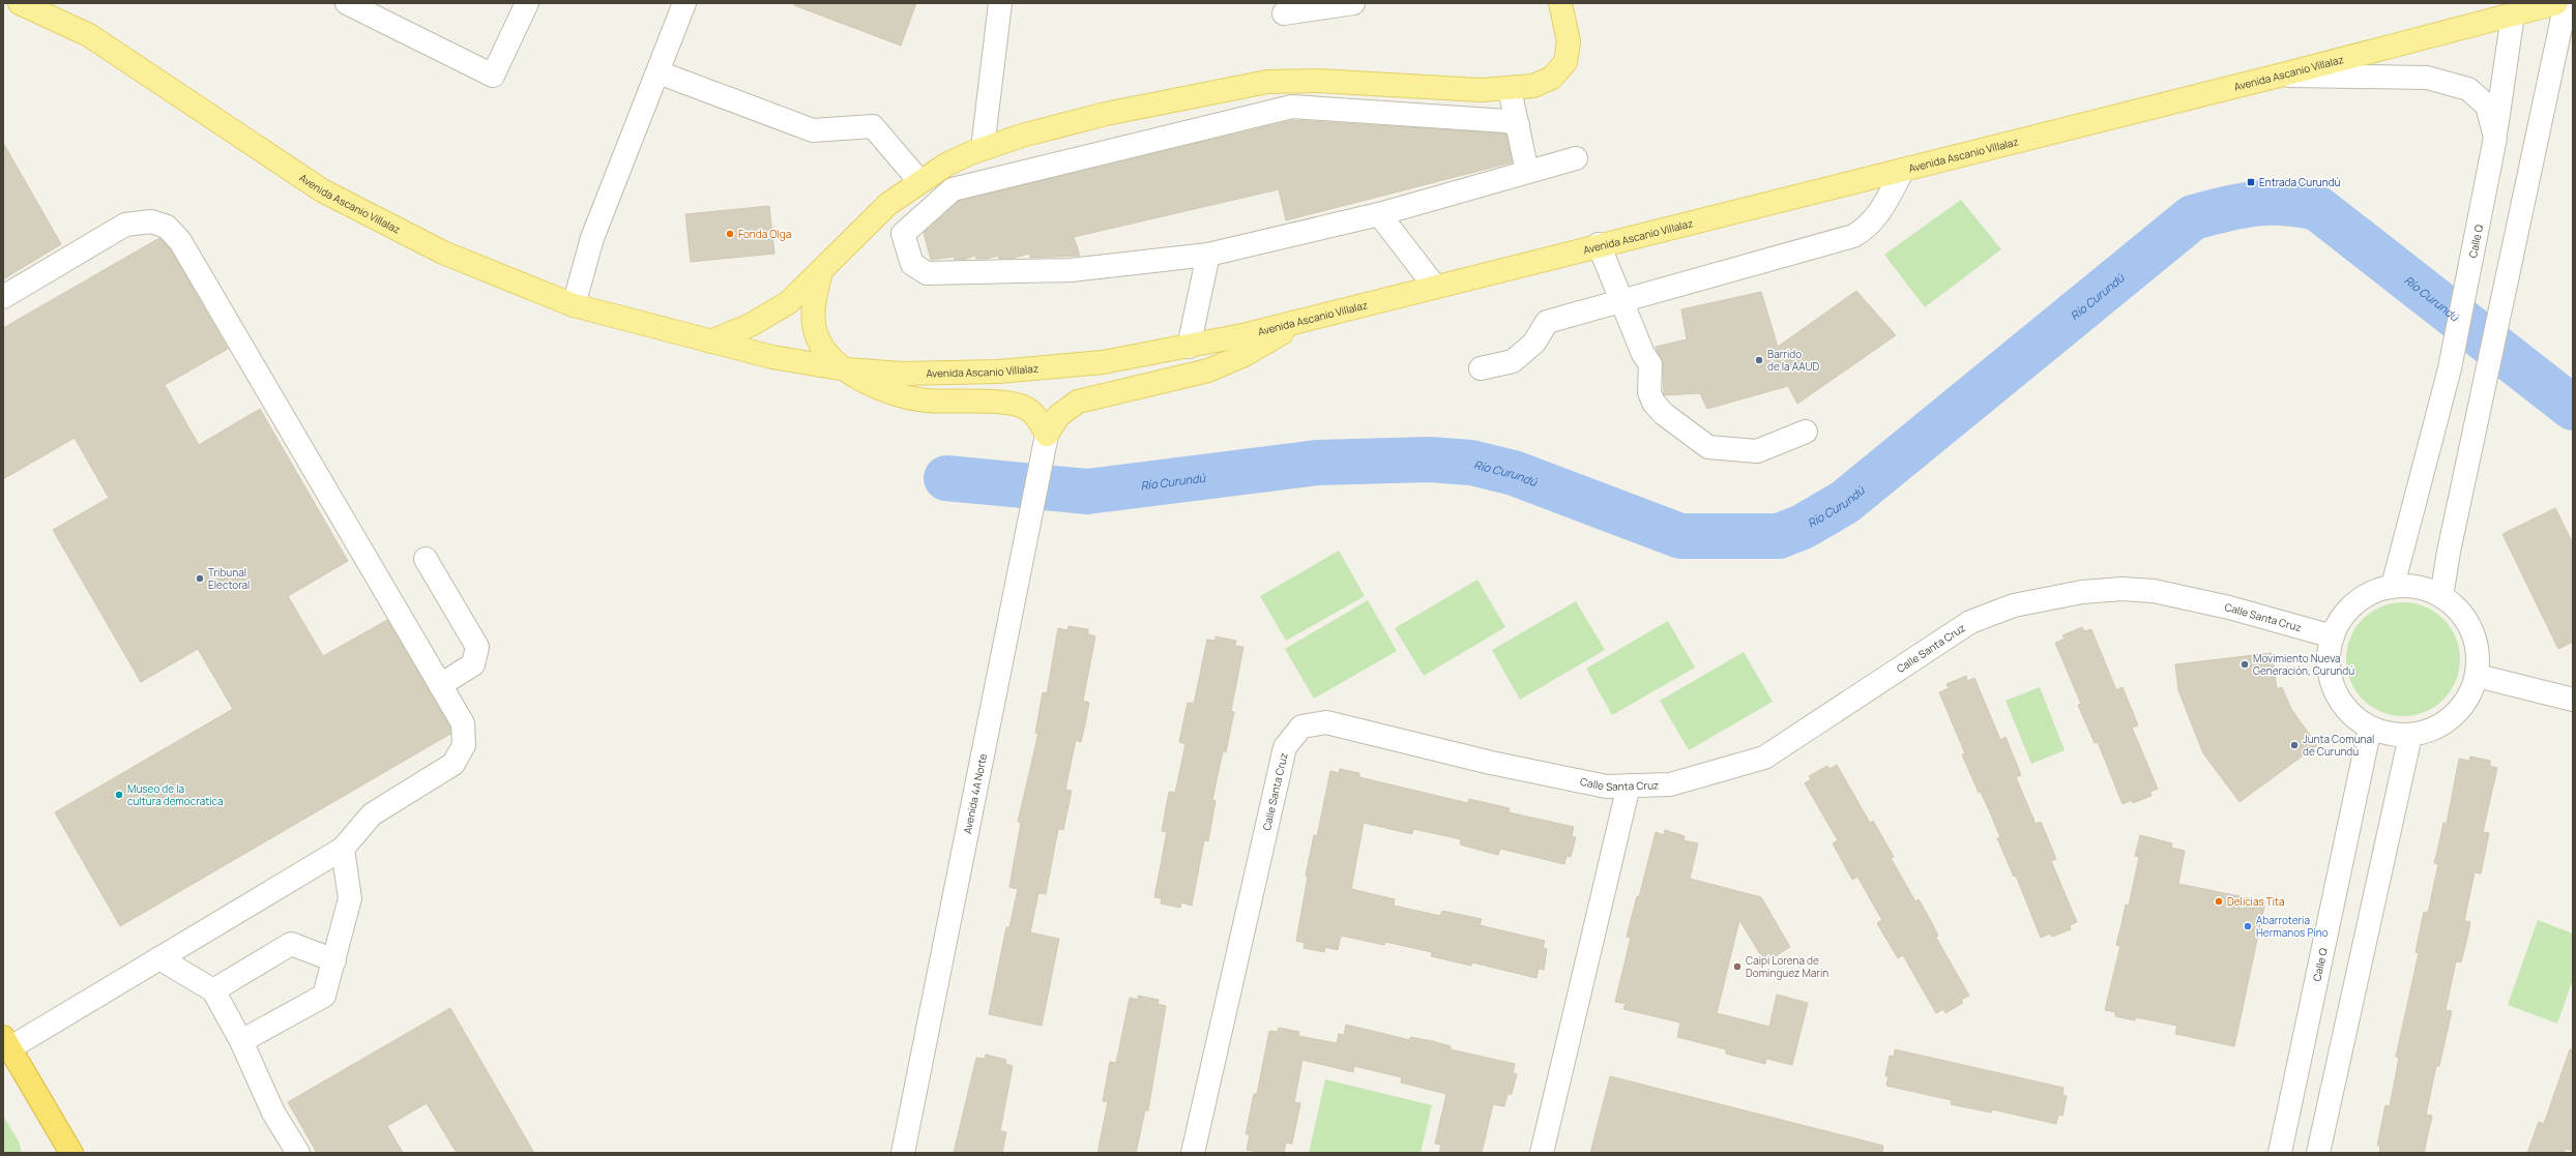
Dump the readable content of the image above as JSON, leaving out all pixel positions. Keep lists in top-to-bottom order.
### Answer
{
  "streets": {
    "main road": ["Avenida Ascanio Villalaz"],
    "street": ["Calle Q", "Calle Santa Cruz", "Avenida 4A Norte"]
  },
  "crossings": [
    ["Avenida Ascanio Villalaz", "Calle Q"]
  ],
  "water": ["Río Curundú"],
  "places": {
    "transit": ["Entrada Curundú"],
    "other": [
      "Fonda Olga",
      "Barrido de la AAUD",
      "Tribunal Electoral",
      "Movimiento Nueva Generación, Curundú",
      "Junta Comunal de Curundú",
      "Museo de la cultura democratica",
      "Delicias Tita",
      "Abarroteria Hermanos Pino",
      "Caipi Lorena de Dominguez Marin"
    ]
  }
}
